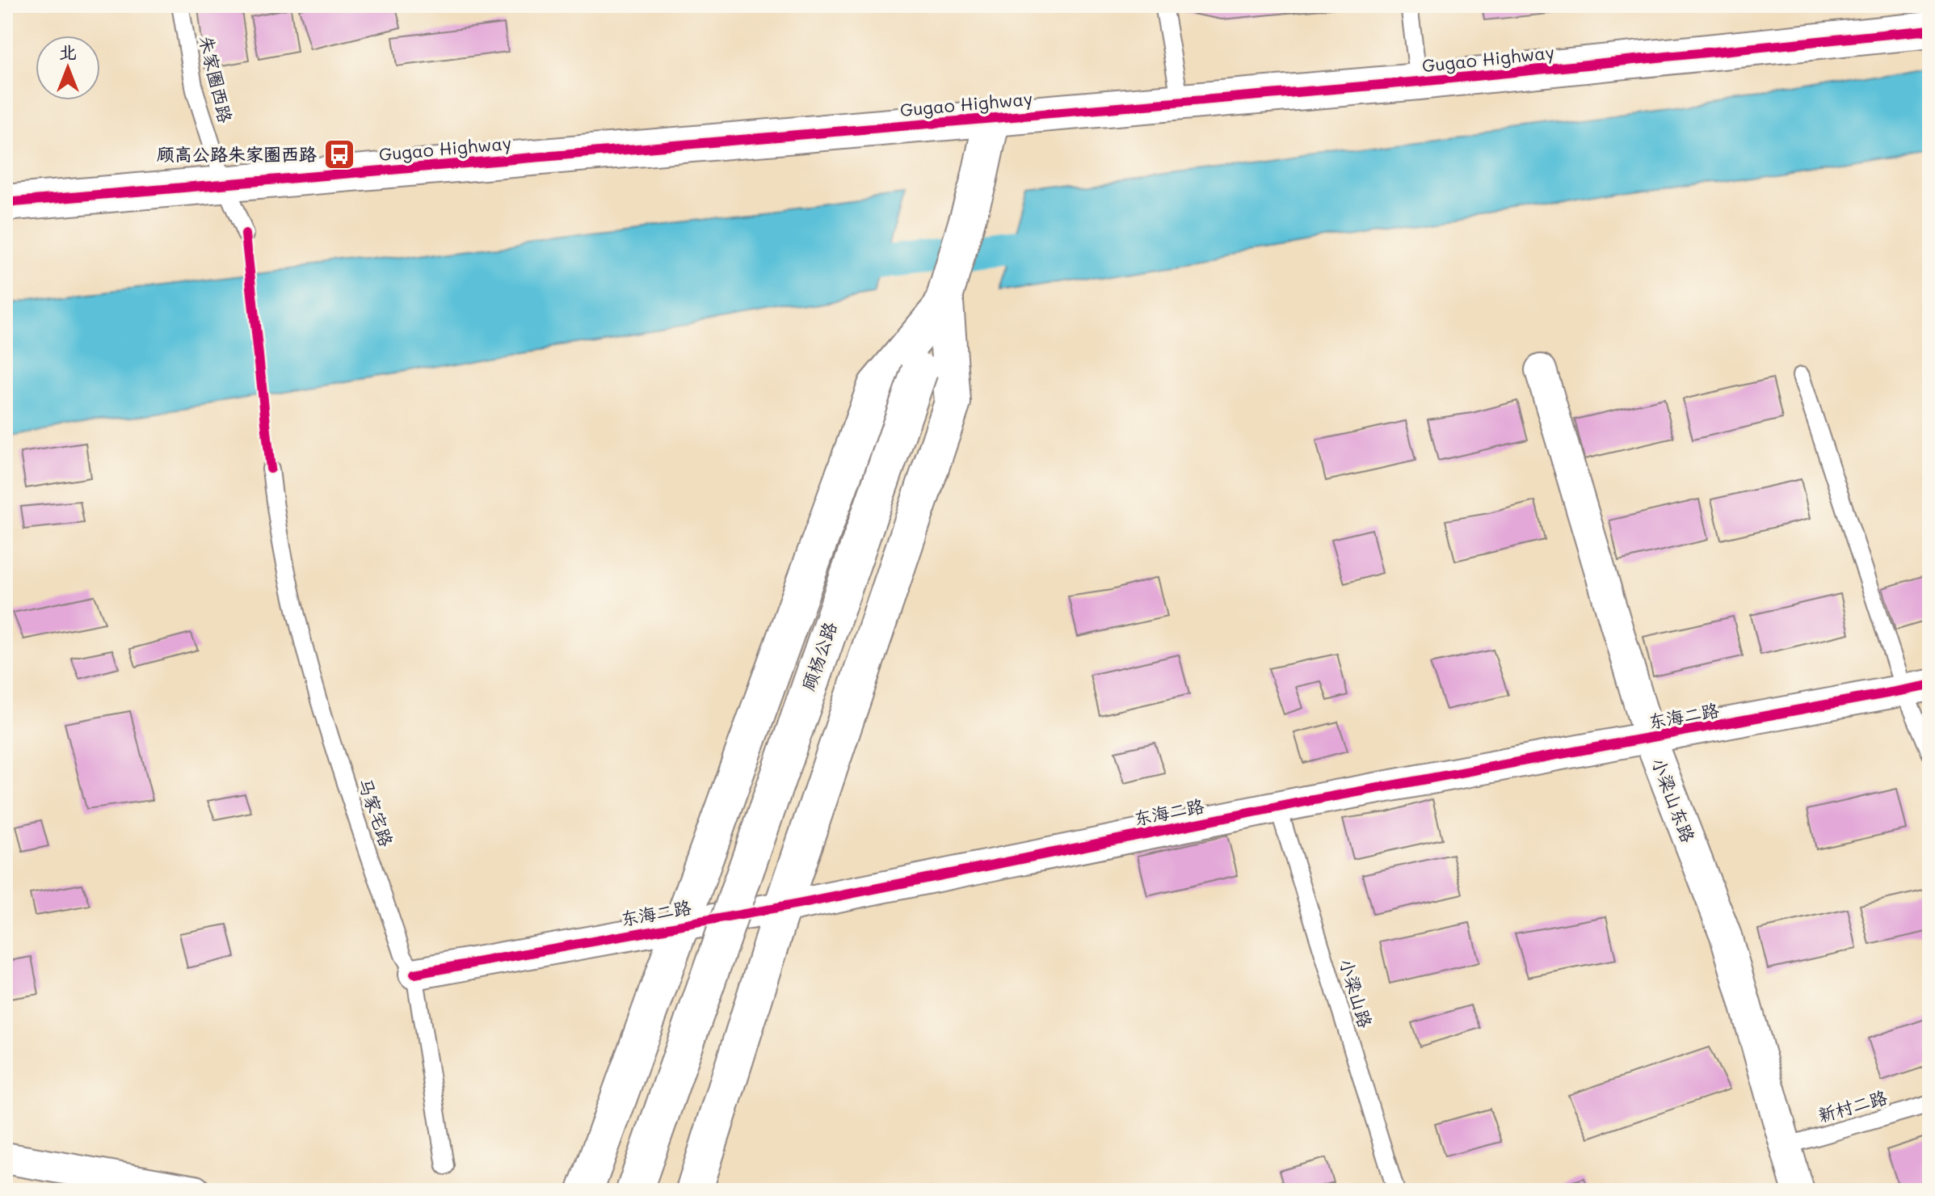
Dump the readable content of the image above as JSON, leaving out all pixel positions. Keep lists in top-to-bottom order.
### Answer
{
  "streets": {
    "street": [
      "Gugao Highway",
      "顾杨公路",
      "东海二路",
      "小梁山东路"
    ],
    "lane": [
      "朱家圈西路",
      "马家宅路",
      "小梁山路",
      "新村二路"
    ]
  },
  "crossings": [
    ["Gugao Highway", "朱家圈西路"],
    ["Gugao Highway", "顾杨公路"],
    ["东海二路", "小梁山东路"],
    ["东海二路", "马家宅路"],
    ["东海二路", "小梁山路"],
    ["小梁山东路", "新村二路"]
  ],
  "places": {
    "bus stop": ["顾高公路朱家圈西路"]
  },
  "north": "top"
}
